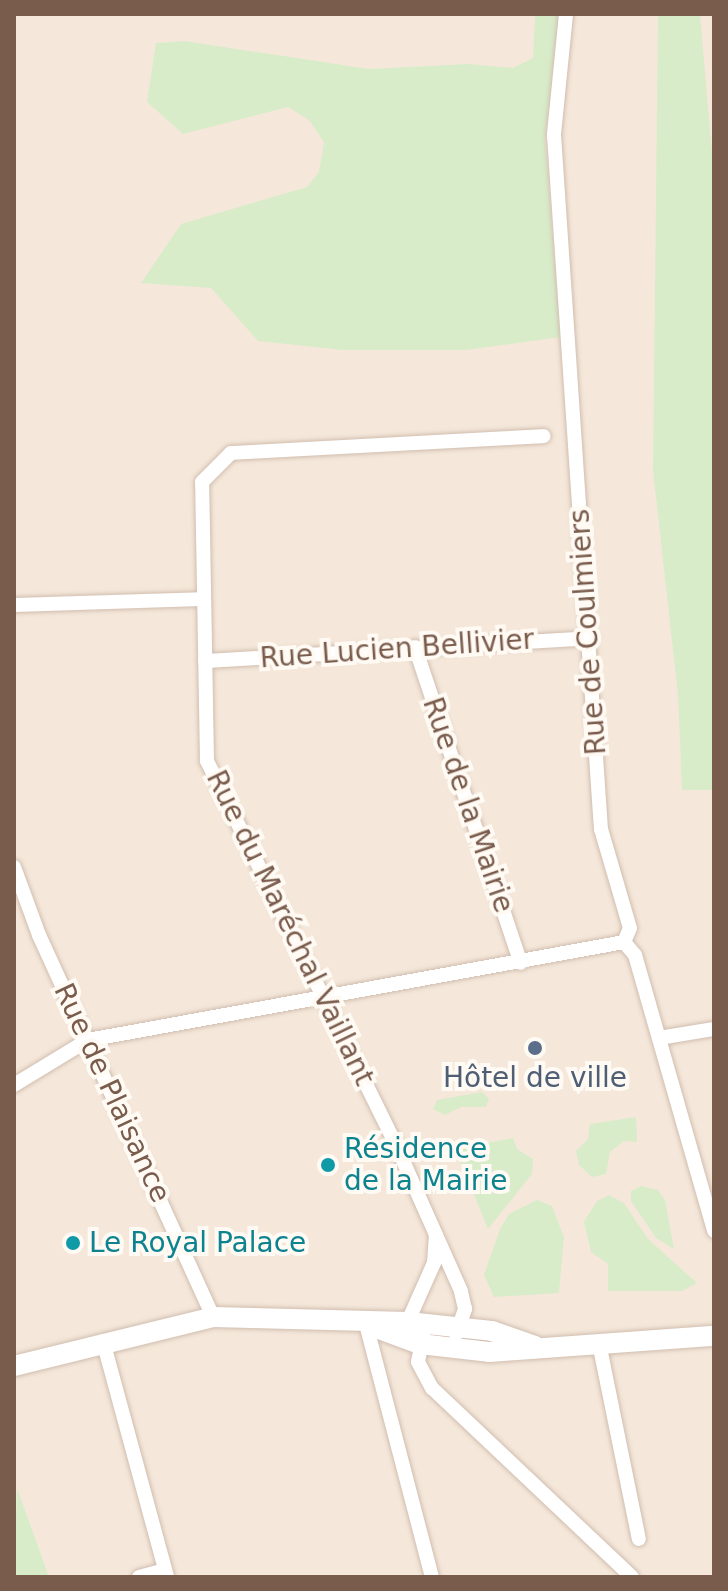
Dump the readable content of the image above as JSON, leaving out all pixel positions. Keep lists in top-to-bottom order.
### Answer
{
  "streets": {
    "street": [
      "Rue de Coulmiers",
      "Rue Lucien Bellivier",
      "Rue de la Mairie",
      "Rue du Maréchal Vaillant",
      "Rue de Plaisance"
    ]
  },
  "crossings": [
    ["Rue de Coulmiers", "Rue Lucien Bellivier"],
    ["Rue Lucien Bellivier", "Rue de la Mairie"],
    ["Rue Lucien Bellivier", "Rue du Maréchal Vaillant"]
  ],
  "places": ["Hôtel de ville", "Résidence de la Mairie", "Le Royal Palace"]
}
